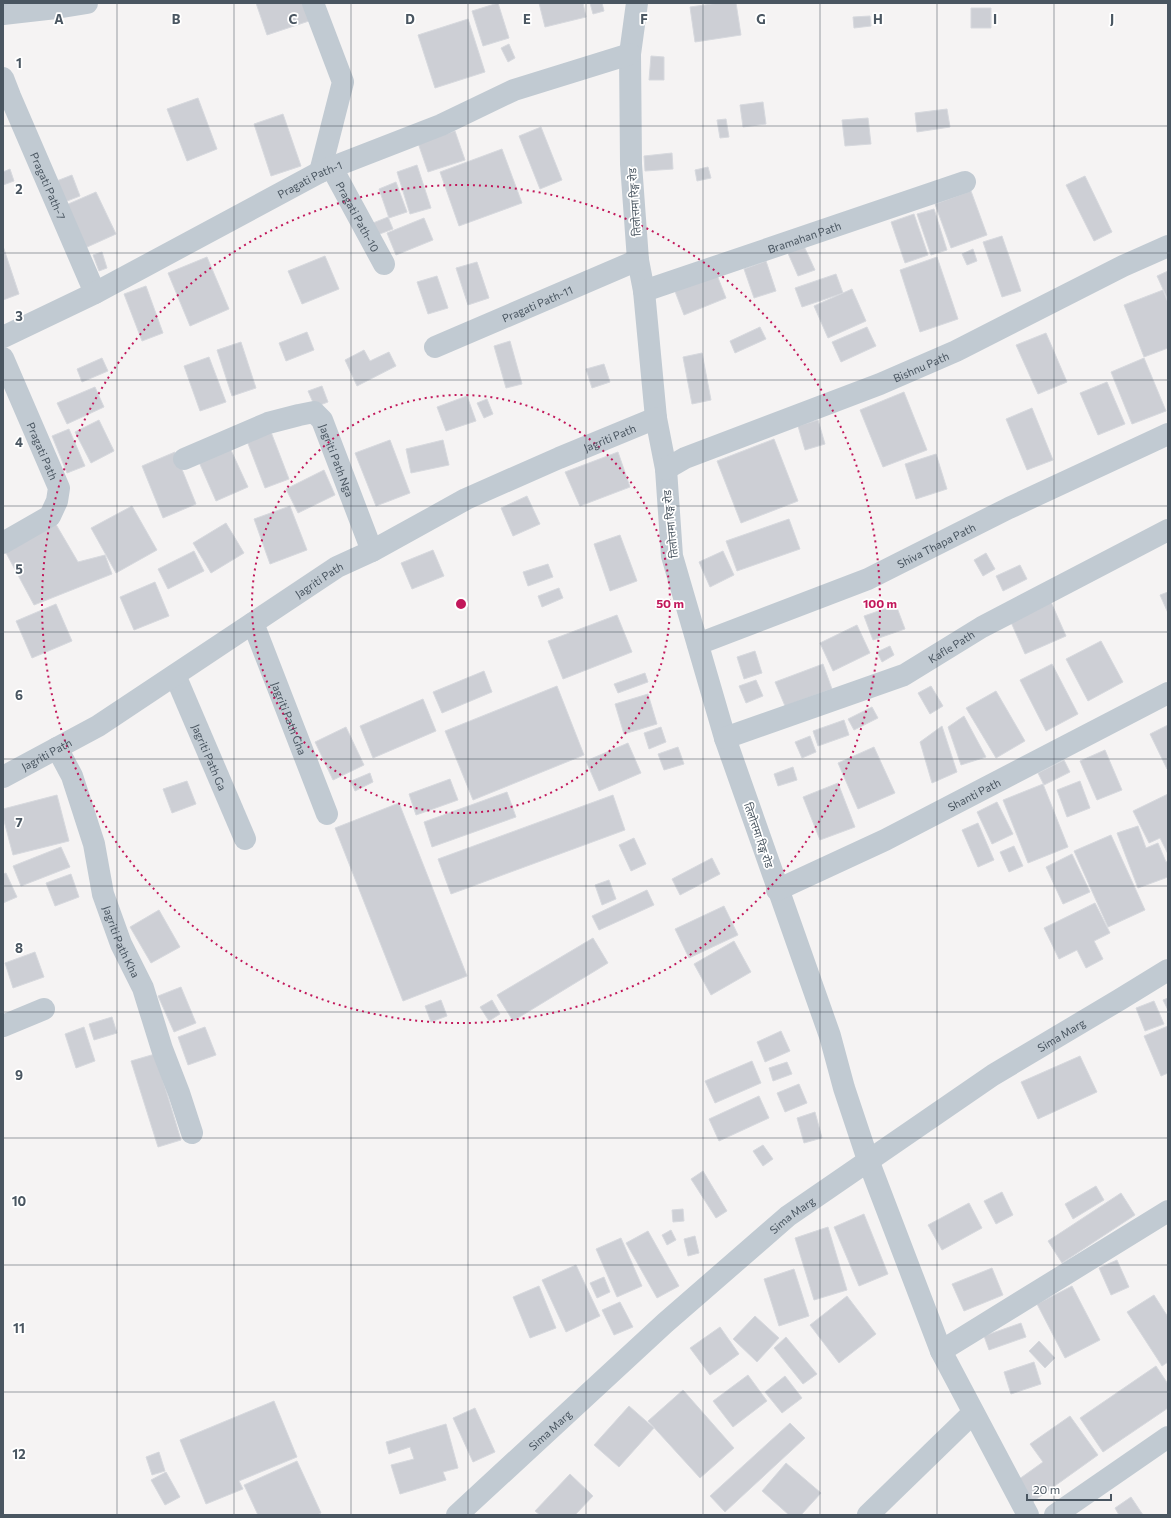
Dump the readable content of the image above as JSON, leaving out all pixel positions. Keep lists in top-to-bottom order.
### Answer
{
  "streets": {
    "street": [
      "Pragati Path-1",
      "Pragati Path-7",
      "तिलोत्तमा रिङ्ग रोड",
      "Pragati Path-10",
      "Bramahan Path",
      "Pragati Path-11",
      "Bishnu Path",
      "Jagriti Path",
      "Pragati Path",
      "Jagriti Path Nga",
      "Shiva Thapa Path",
      "Kafle Path",
      "Jagriti Path Gha",
      "Jagriti Path Ga",
      "Shanti Path",
      "Jagriti Path Kha",
      "Sima Marg"
    ]
  },
  "crossings": [
    ["Pragati Path-1", "Pragati Path-7"],
    ["Pragati Path-1", "तिलोत्तमा रिङ्ग रोड"],
    ["Pragati Path-1", "Pragati Path-10"],
    ["तिलोत्तमा रिङ्ग रोड", "Bramahan Path"],
    ["तिलोत्तमा रिङ्ग रोड", "Pragati Path-11"],
    ["तिलोत्तमा रिङ्ग रोड", "Bishnu Path"],
    ["तिलोत्तमा रिङ्ग रोड", "Jagriti Path"],
    ["तिलोत्तमा रिङ्ग रोड", "Shiva Thapa Path"],
    ["तिलोत्तमा रिङ्ग रोड", "Kafle Path"],
    ["तिलोत्तमा रिङ्ग रोड", "Shanti Path"],
    ["तिलोत्तमा रिङ्ग रोड", "Sima Marg"],
    ["Jagriti Path", "Jagriti Path Nga"],
    ["Jagriti Path", "Jagriti Path Gha"],
    ["Jagriti Path", "Jagriti Path Ga"],
    ["Jagriti Path", "Jagriti Path Kha"]
  ],
  "scale_bar": "20 m",
  "grid": {
    "columns": [
      "A",
      "B",
      "C",
      "D",
      "E",
      "F",
      "G",
      "H",
      "I",
      "J"
    ],
    "rows": [
      "1",
      "2",
      "3",
      "4",
      "5",
      "6",
      "7",
      "8",
      "9",
      "10",
      "11",
      "12"
    ]
  },
  "rings": ["50 m", "100 m"]
}
